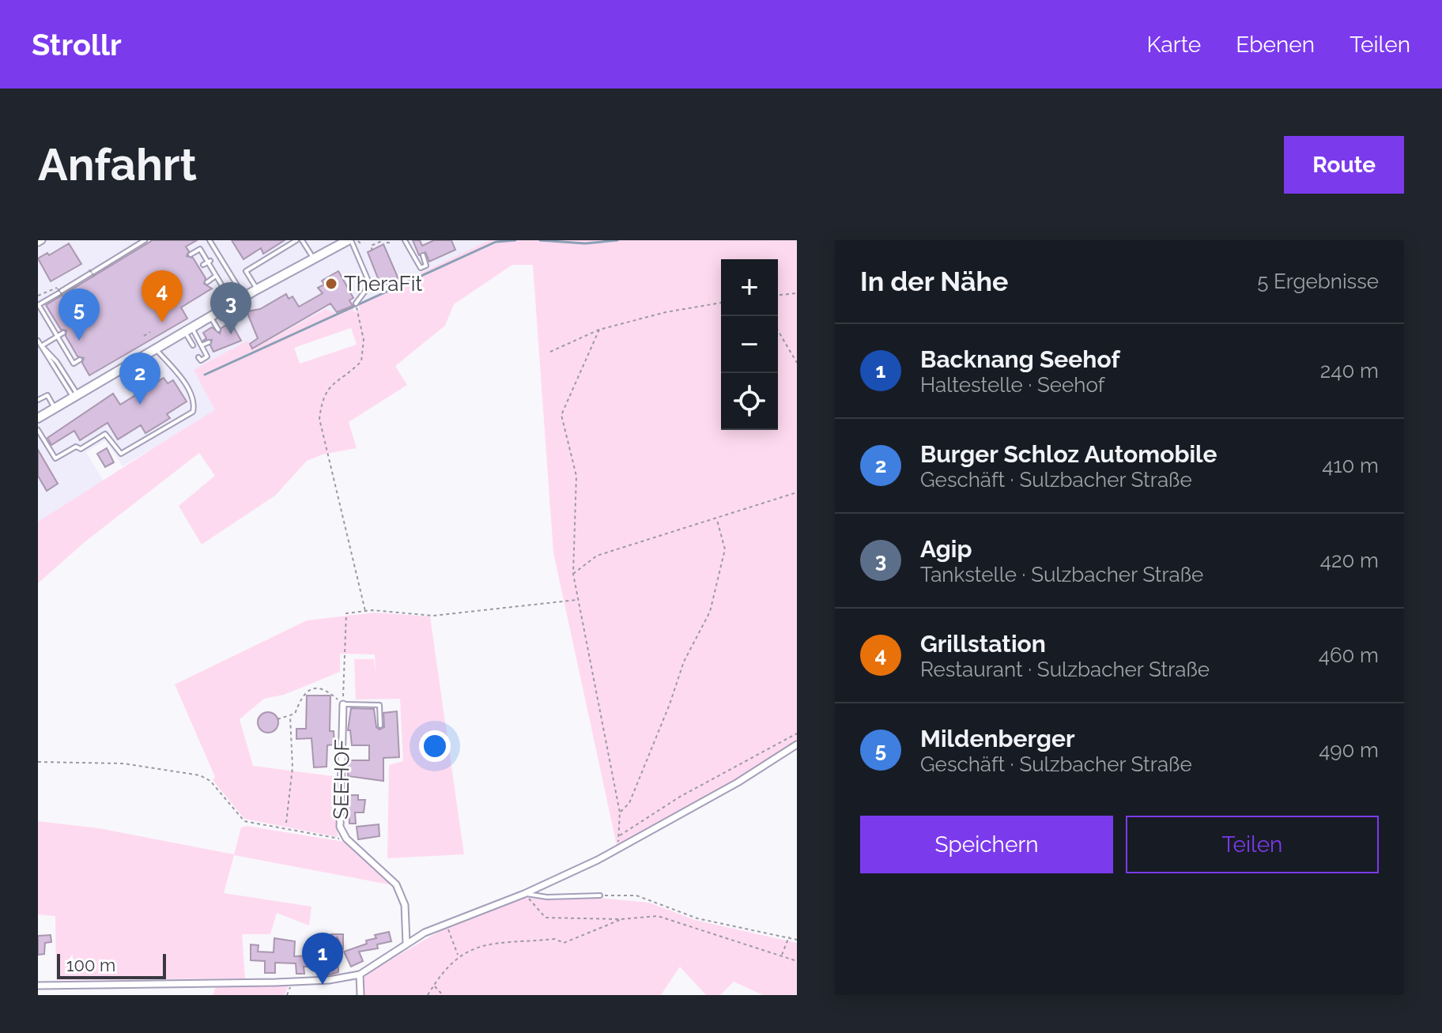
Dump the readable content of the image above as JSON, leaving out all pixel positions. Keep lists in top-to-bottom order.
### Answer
{
  "streets": {
    "street": ["SEEHOF"]
  },
  "places": ["TheraFit"],
  "scale_bar": "100 m",
  "page": {
    "header": "Strollr",
    "nav": ["Karte", "Ebenen", "Teilen"],
    "buttons": [
      "Route",
      ["Speichern", "Teilen"]
    ],
    "title": "Anfahrt",
    "heading": ["In der Nähe", "5 Ergebnisse"],
    "map_buttons": ["+", "−"],
    "pins": [
      "4",
      "3",
      "5",
      "2",
      "1"
    ],
    "list": [
      {
        "mark": "1",
        "name": "Backnang Seehof",
        "note": "Haltestelle · Seehof",
        "value": "240 m"
      },
      {
        "mark": "2",
        "name": "Burger Schloz Automobile",
        "note": "Geschäft · Sulzbacher Straße",
        "value": "410 m"
      },
      {
        "mark": "3",
        "name": "Agip",
        "note": "Tankstelle · Sulzbacher Straße",
        "value": "420 m"
      },
      {
        "mark": "4",
        "name": "Grillstation",
        "note": "Restaurant · Sulzbacher Straße",
        "value": "460 m"
      },
      {
        "mark": "5",
        "name": "Mildenberger",
        "note": "Geschäft · Sulzbacher Straße",
        "value": "490 m"
      }
    ],
    "scale": "100 m"
  }
}
